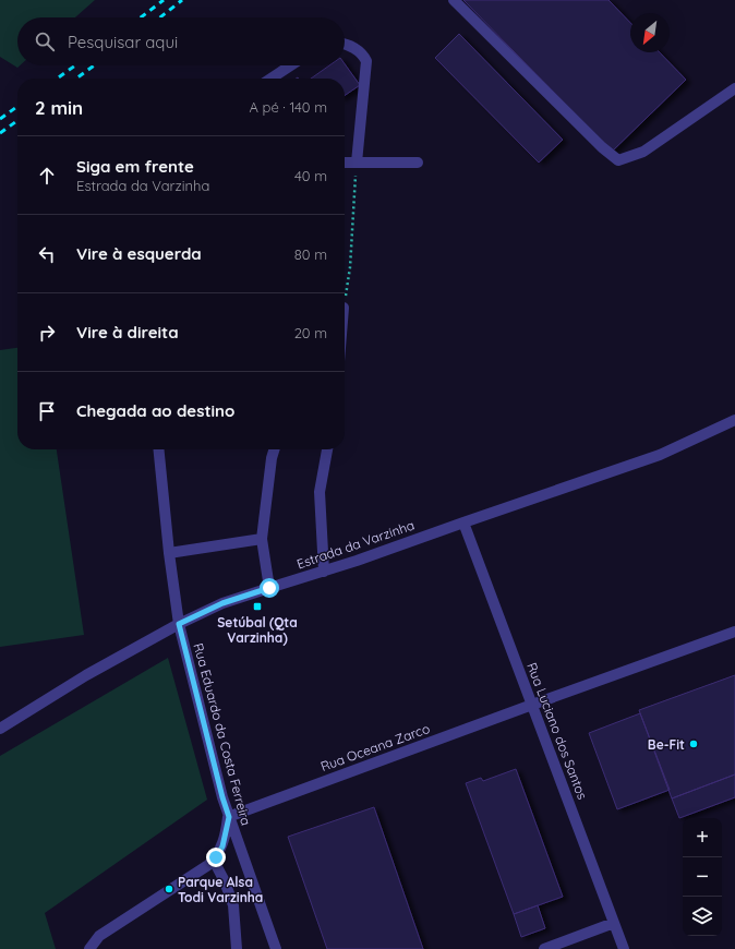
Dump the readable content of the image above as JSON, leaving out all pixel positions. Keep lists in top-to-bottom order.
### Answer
{
  "streets": {
    "street": [
      "Estrada da Varzinha",
      "Rua Luciano dos Santos",
      "Rua Eduardo da Costa Ferreira",
      "Rua Oceana Zarco"
    ]
  },
  "crossings": [
    ["Estrada da Varzinha", "Rua Luciano dos Santos"],
    ["Estrada da Varzinha", "Rua Eduardo da Costa Ferreira"],
    ["Rua Luciano dos Santos", "Rua Oceana Zarco"],
    ["Rua Eduardo da Costa Ferreira", "Rua Oceana Zarco"]
  ],
  "places": {
    "transit": ["Setúbal (Qta Varzinha)"],
    "other": ["Be-Fit", "Parque Alsa Todi Varzinha"]
  },
  "north": "bottom left",
  "page": {
    "search": "Pesquisar aqui",
    "heading": ["2 min", "A pé · 140 m"],
    "list": [
      ["Siga em frente", "Estrada da Varzinha", "40 m"],
      ["Vire à esquerda", "80 m"],
      ["Vire à direita", "20 m"],
      "Chegada ao destino"
    ],
    "map_buttons": ["+", "−"]
  }
}
